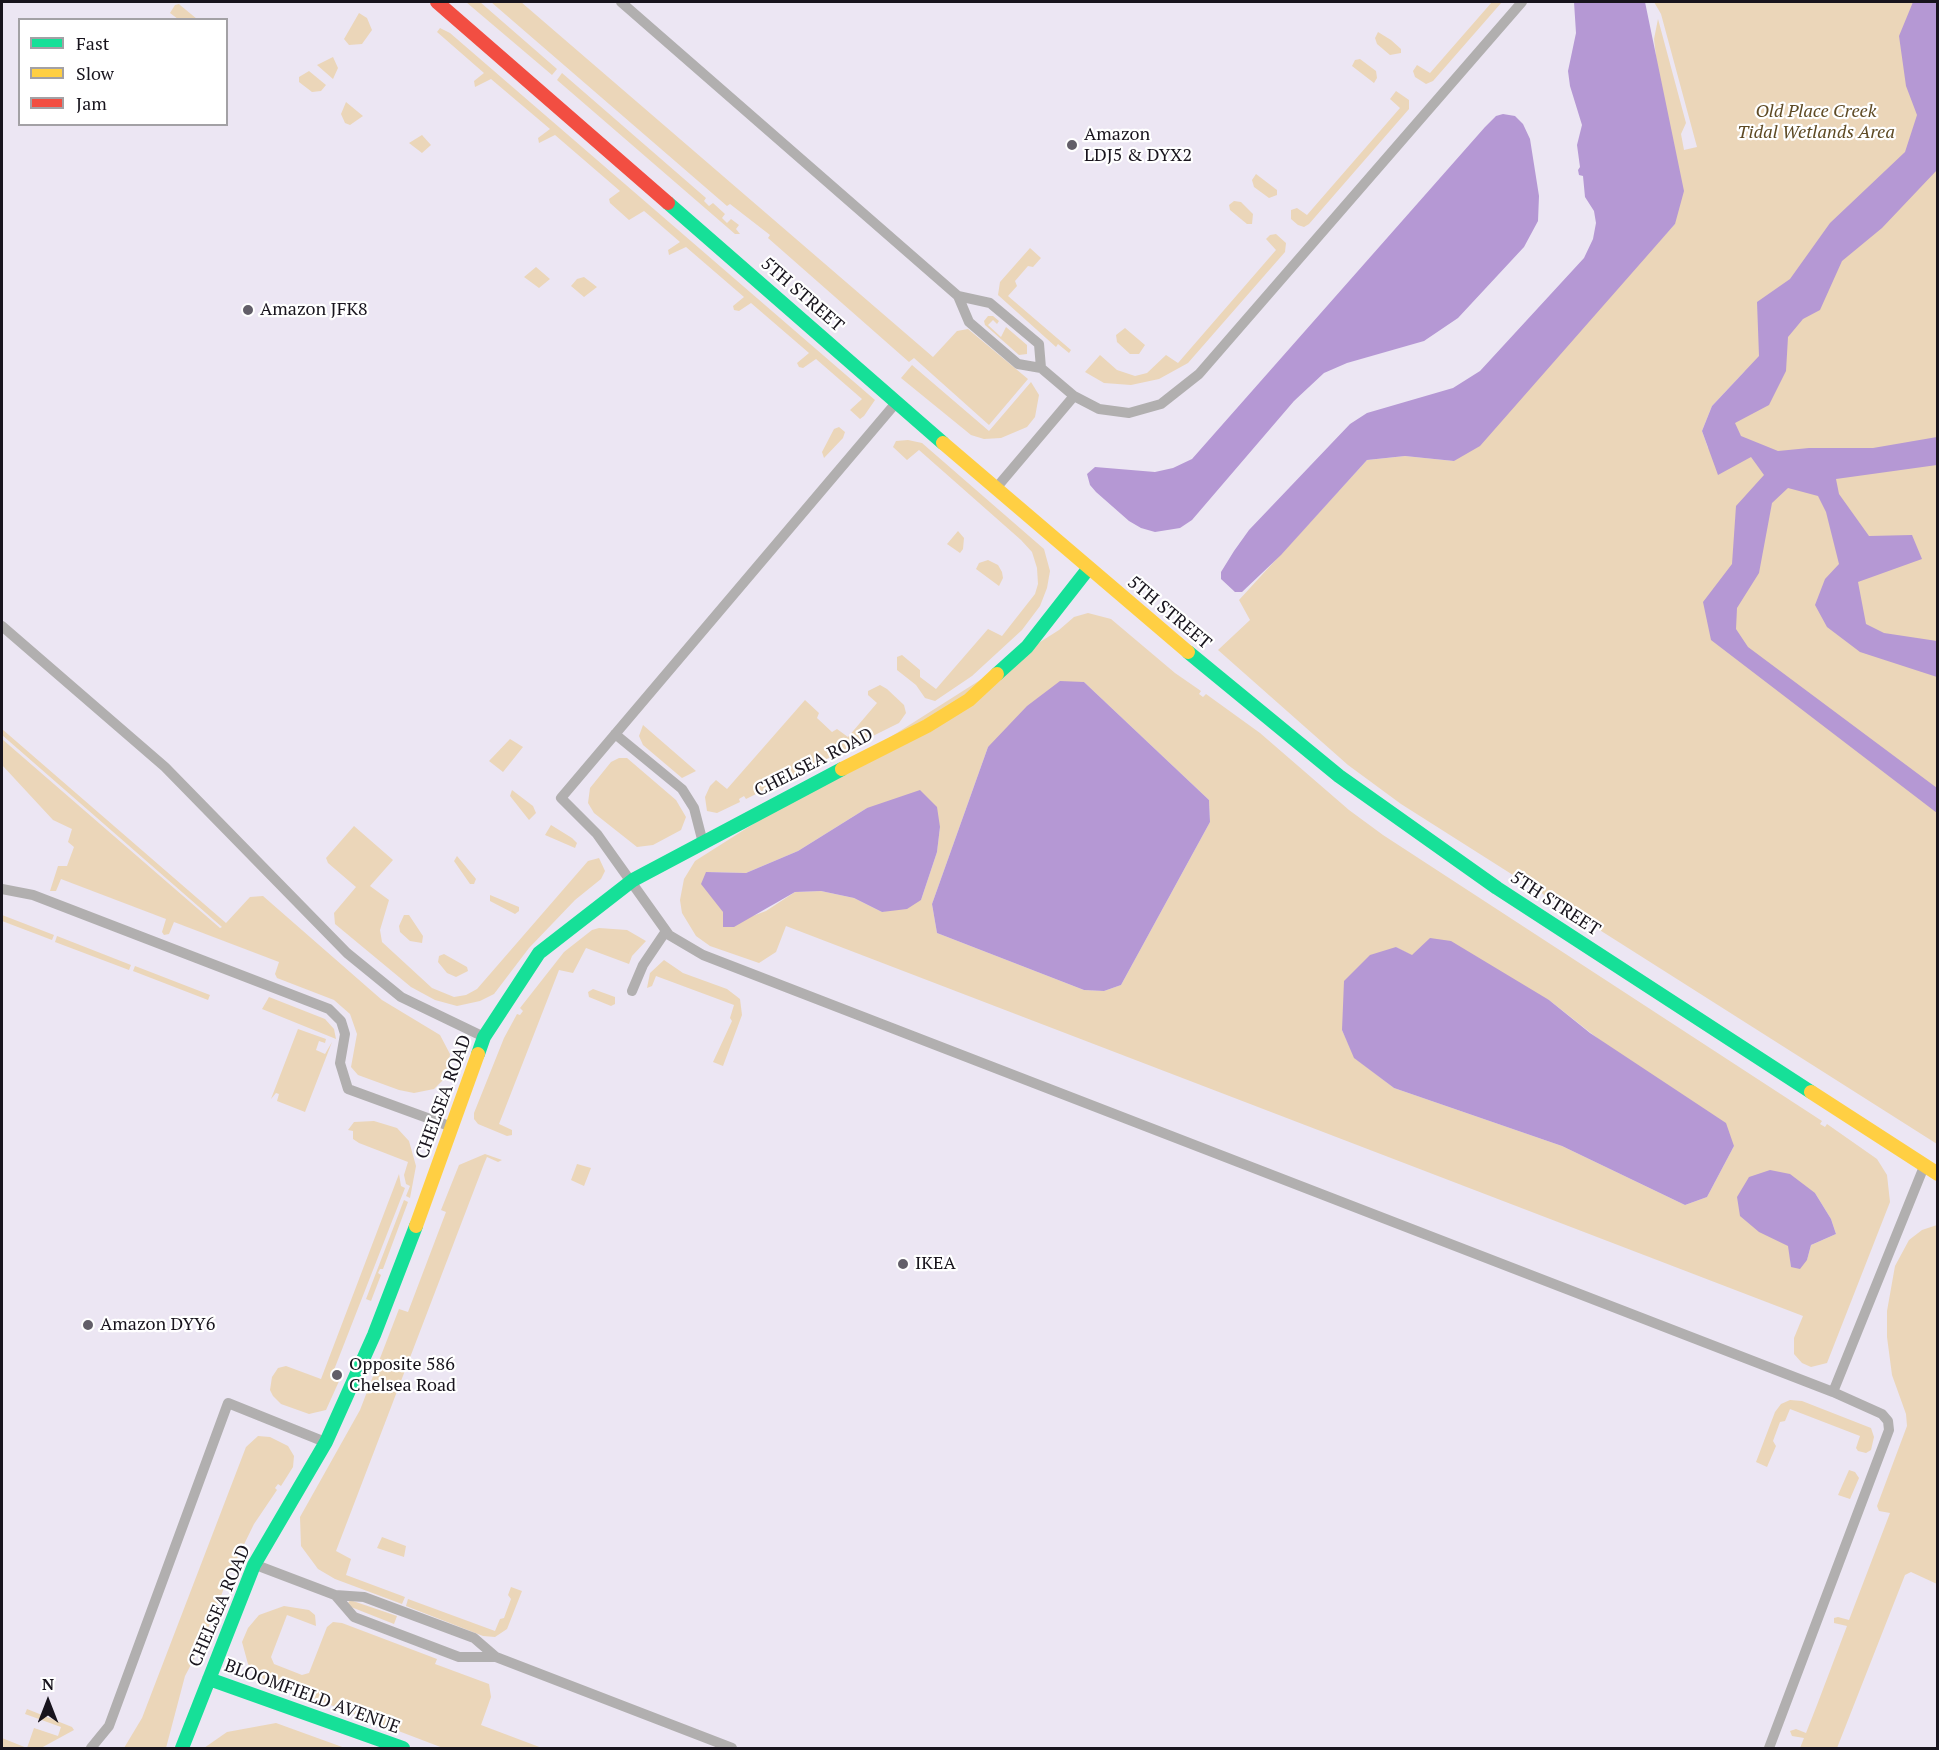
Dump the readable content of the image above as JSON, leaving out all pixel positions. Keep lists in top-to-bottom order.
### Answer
{
  "streets": {
    "street": ["5TH STREET", "CHELSEA ROAD", "BLOOMFIELD AVENUE"]
  },
  "crossings": [
    ["5TH STREET", "CHELSEA ROAD"],
    ["CHELSEA ROAD", "BLOOMFIELD AVENUE"]
  ],
  "parks": ["Old Place Creek Tidal Wetlands Area"],
  "places": [
    "Amazon LDJ5 & DYX2",
    "Amazon JFK8",
    "IKEA",
    "Amazon DYY6",
    "Opposite 586 Chelsea Road"
  ],
  "legend": ["Fast", "Slow", "Jam"],
  "north": "top"
}
